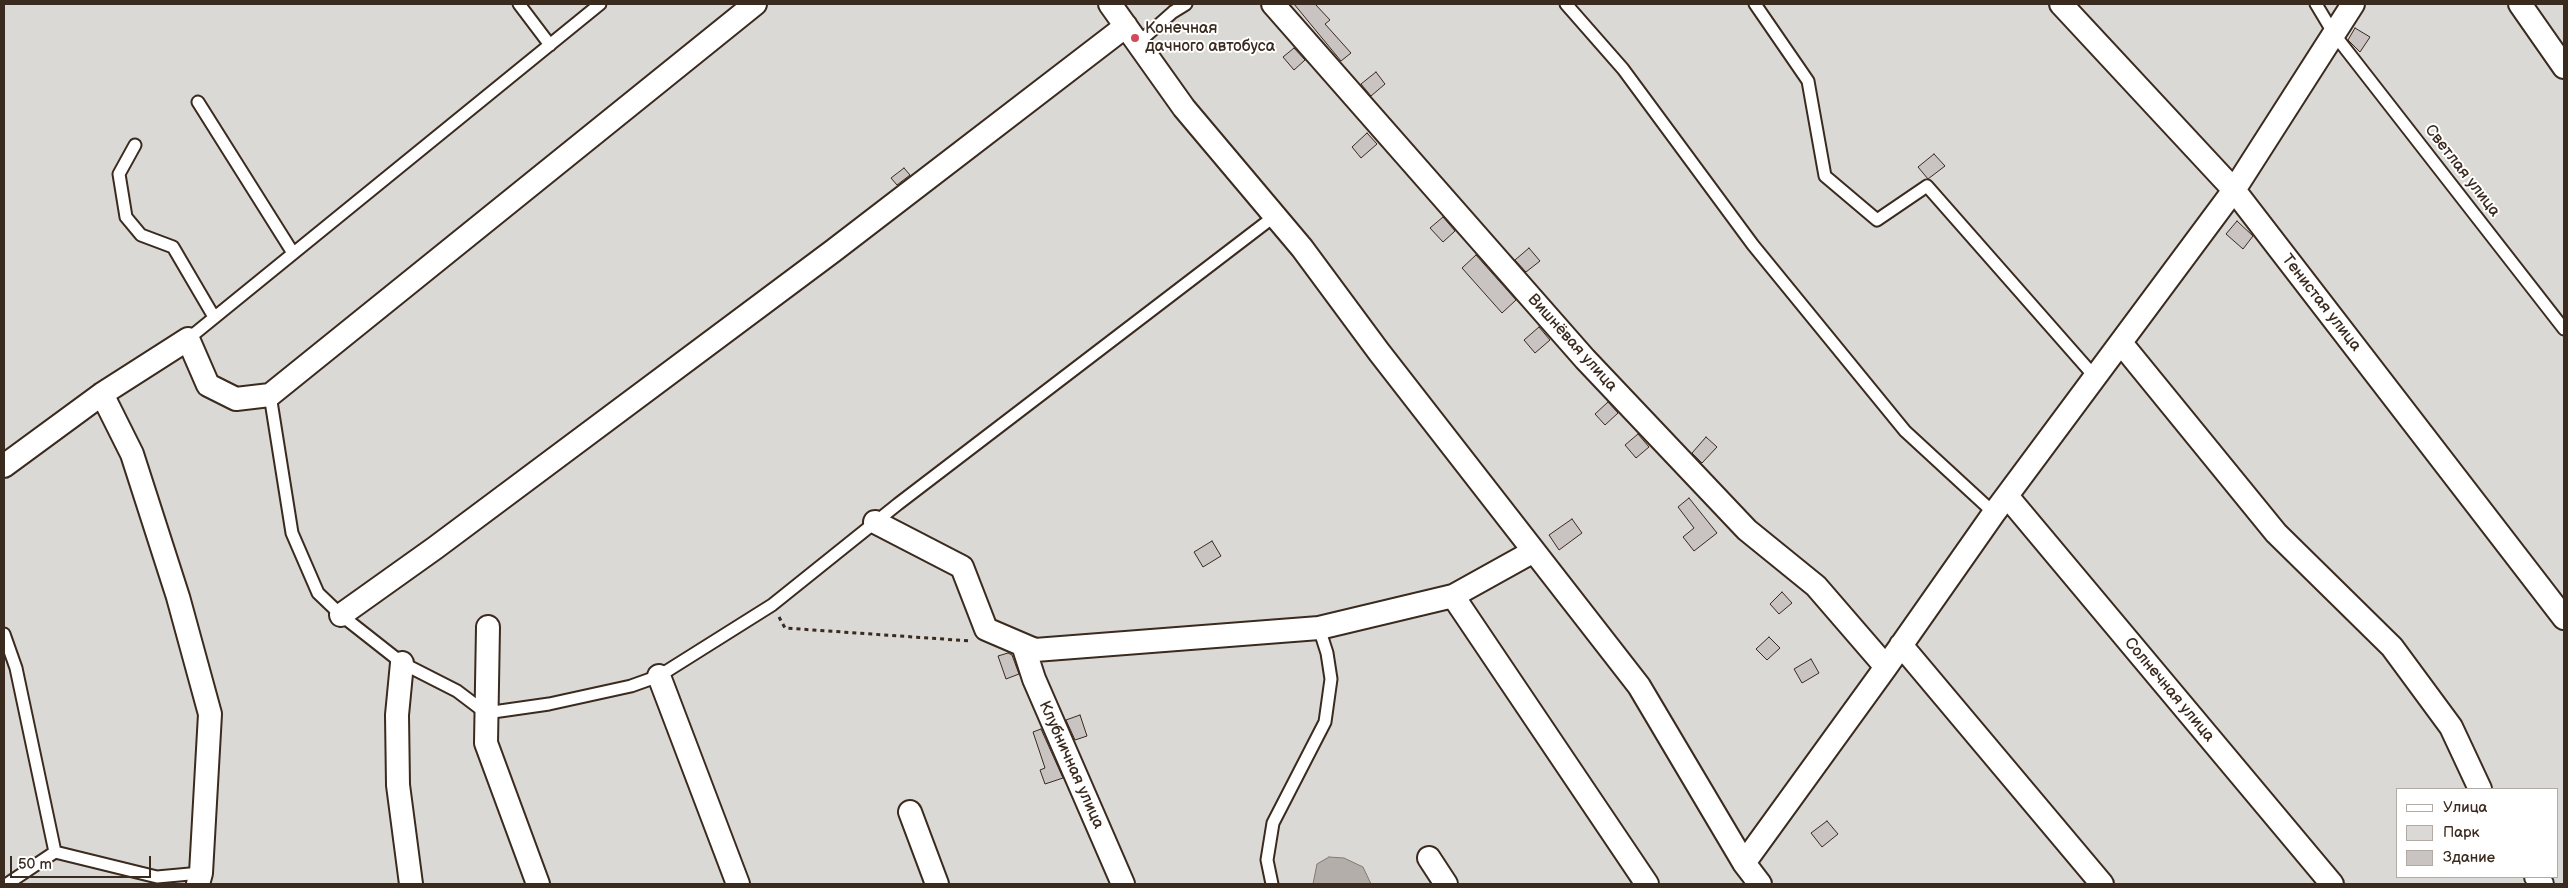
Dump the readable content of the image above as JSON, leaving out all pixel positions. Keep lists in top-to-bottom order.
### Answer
{
  "streets": {
    "street": [
      "Тенистая улица",
      "Вишнёвая улица",
      "Солнечная улица",
      "Клубничная улица"
    ],
    "lane": ["Светлая улица"]
  },
  "places": ["Конечная дачного автобуса"],
  "legend": ["Улица", "Парк", "Здание"],
  "scale_bar": "50 m"
}
